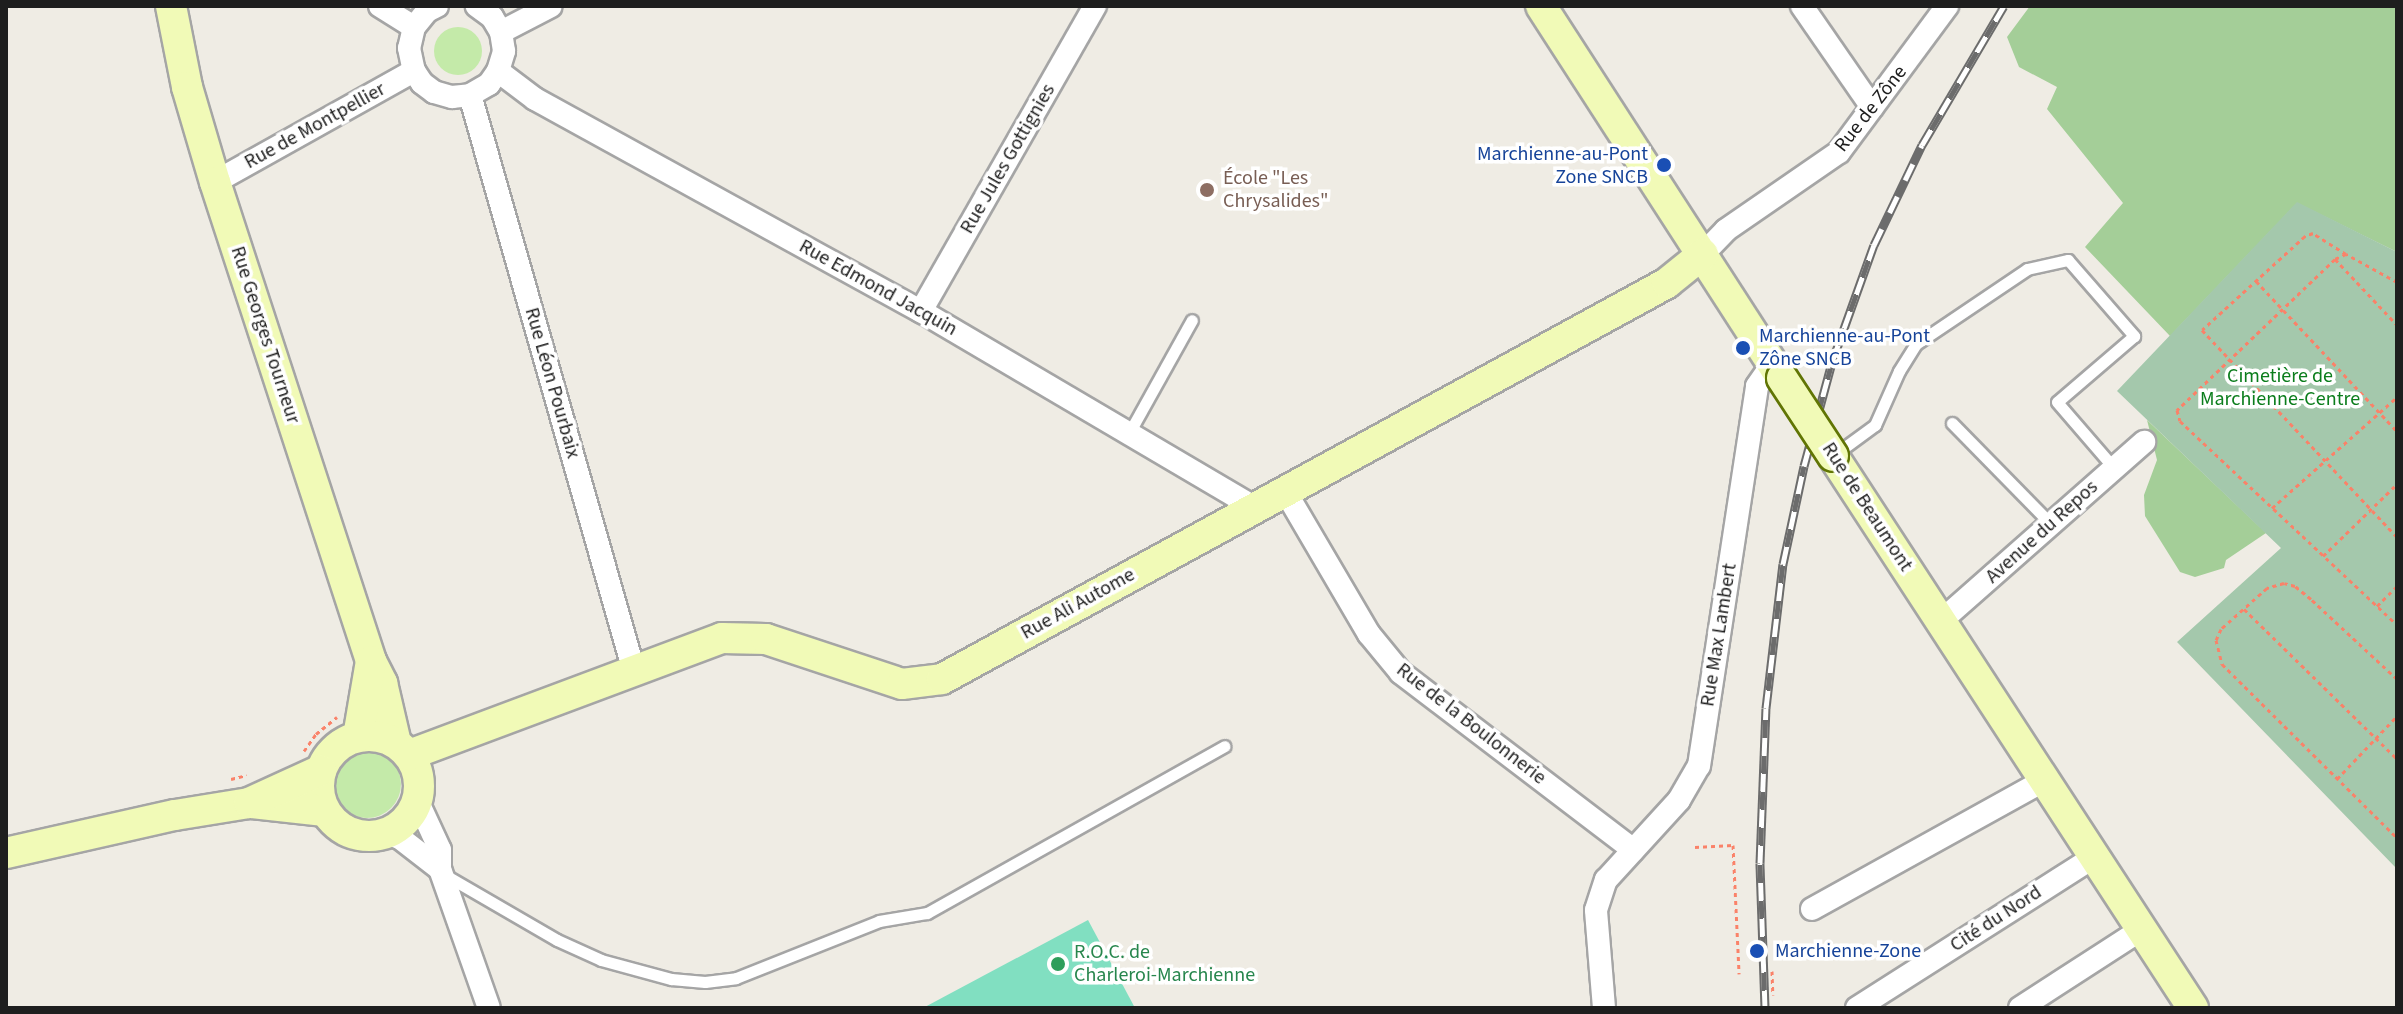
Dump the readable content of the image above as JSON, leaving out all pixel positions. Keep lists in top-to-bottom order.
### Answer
{
  "streets": {
    "street": [
      "Rue de Zône",
      "Rue de Montpellier",
      "Rue Jules Gottignies",
      "Rue Edmond Jacquin",
      "Rue Georges Tourneur",
      "Rue Léon Pourbaix",
      "Rue de Beaumont",
      "Avenue du Repos",
      "Rue Ali Autome",
      "Rue Max Lambert",
      "Rue de la Boulonnerie",
      "Cité du Nord"
    ]
  },
  "crossings": [
    ["Rue de Zône", "Rue de Beaumont"],
    ["Rue de Zône", "Rue Ali Autome"],
    ["Rue de Montpellier", "Rue Georges Tourneur"],
    ["Rue Jules Gottignies", "Rue Edmond Jacquin"],
    ["Rue Edmond Jacquin", "Rue Ali Autome"],
    ["Rue Georges Tourneur", "Rue Ali Autome"],
    ["Rue Léon Pourbaix", "Rue Ali Autome"],
    ["Rue de Beaumont", "Avenue du Repos"],
    ["Rue de Beaumont", "Rue Ali Autome"],
    ["Rue de Beaumont", "Rue Max Lambert"],
    ["Rue de Beaumont", "Cité du Nord"],
    ["Rue Ali Autome", "Rue de la Boulonnerie"],
    ["Rue Max Lambert", "Rue de la Boulonnerie"]
  ],
  "parks": ["Cimetière de Marchienne-Centre"],
  "places": [
    "Marchienne-au-Pont Zone SNCB",
    "École \"Les Chrysalides\"",
    "Marchienne-au-Pont Zône SNCB",
    "Marchienne-Zone",
    "R.O.C. de Charleroi-Marchienne"
  ]
}
